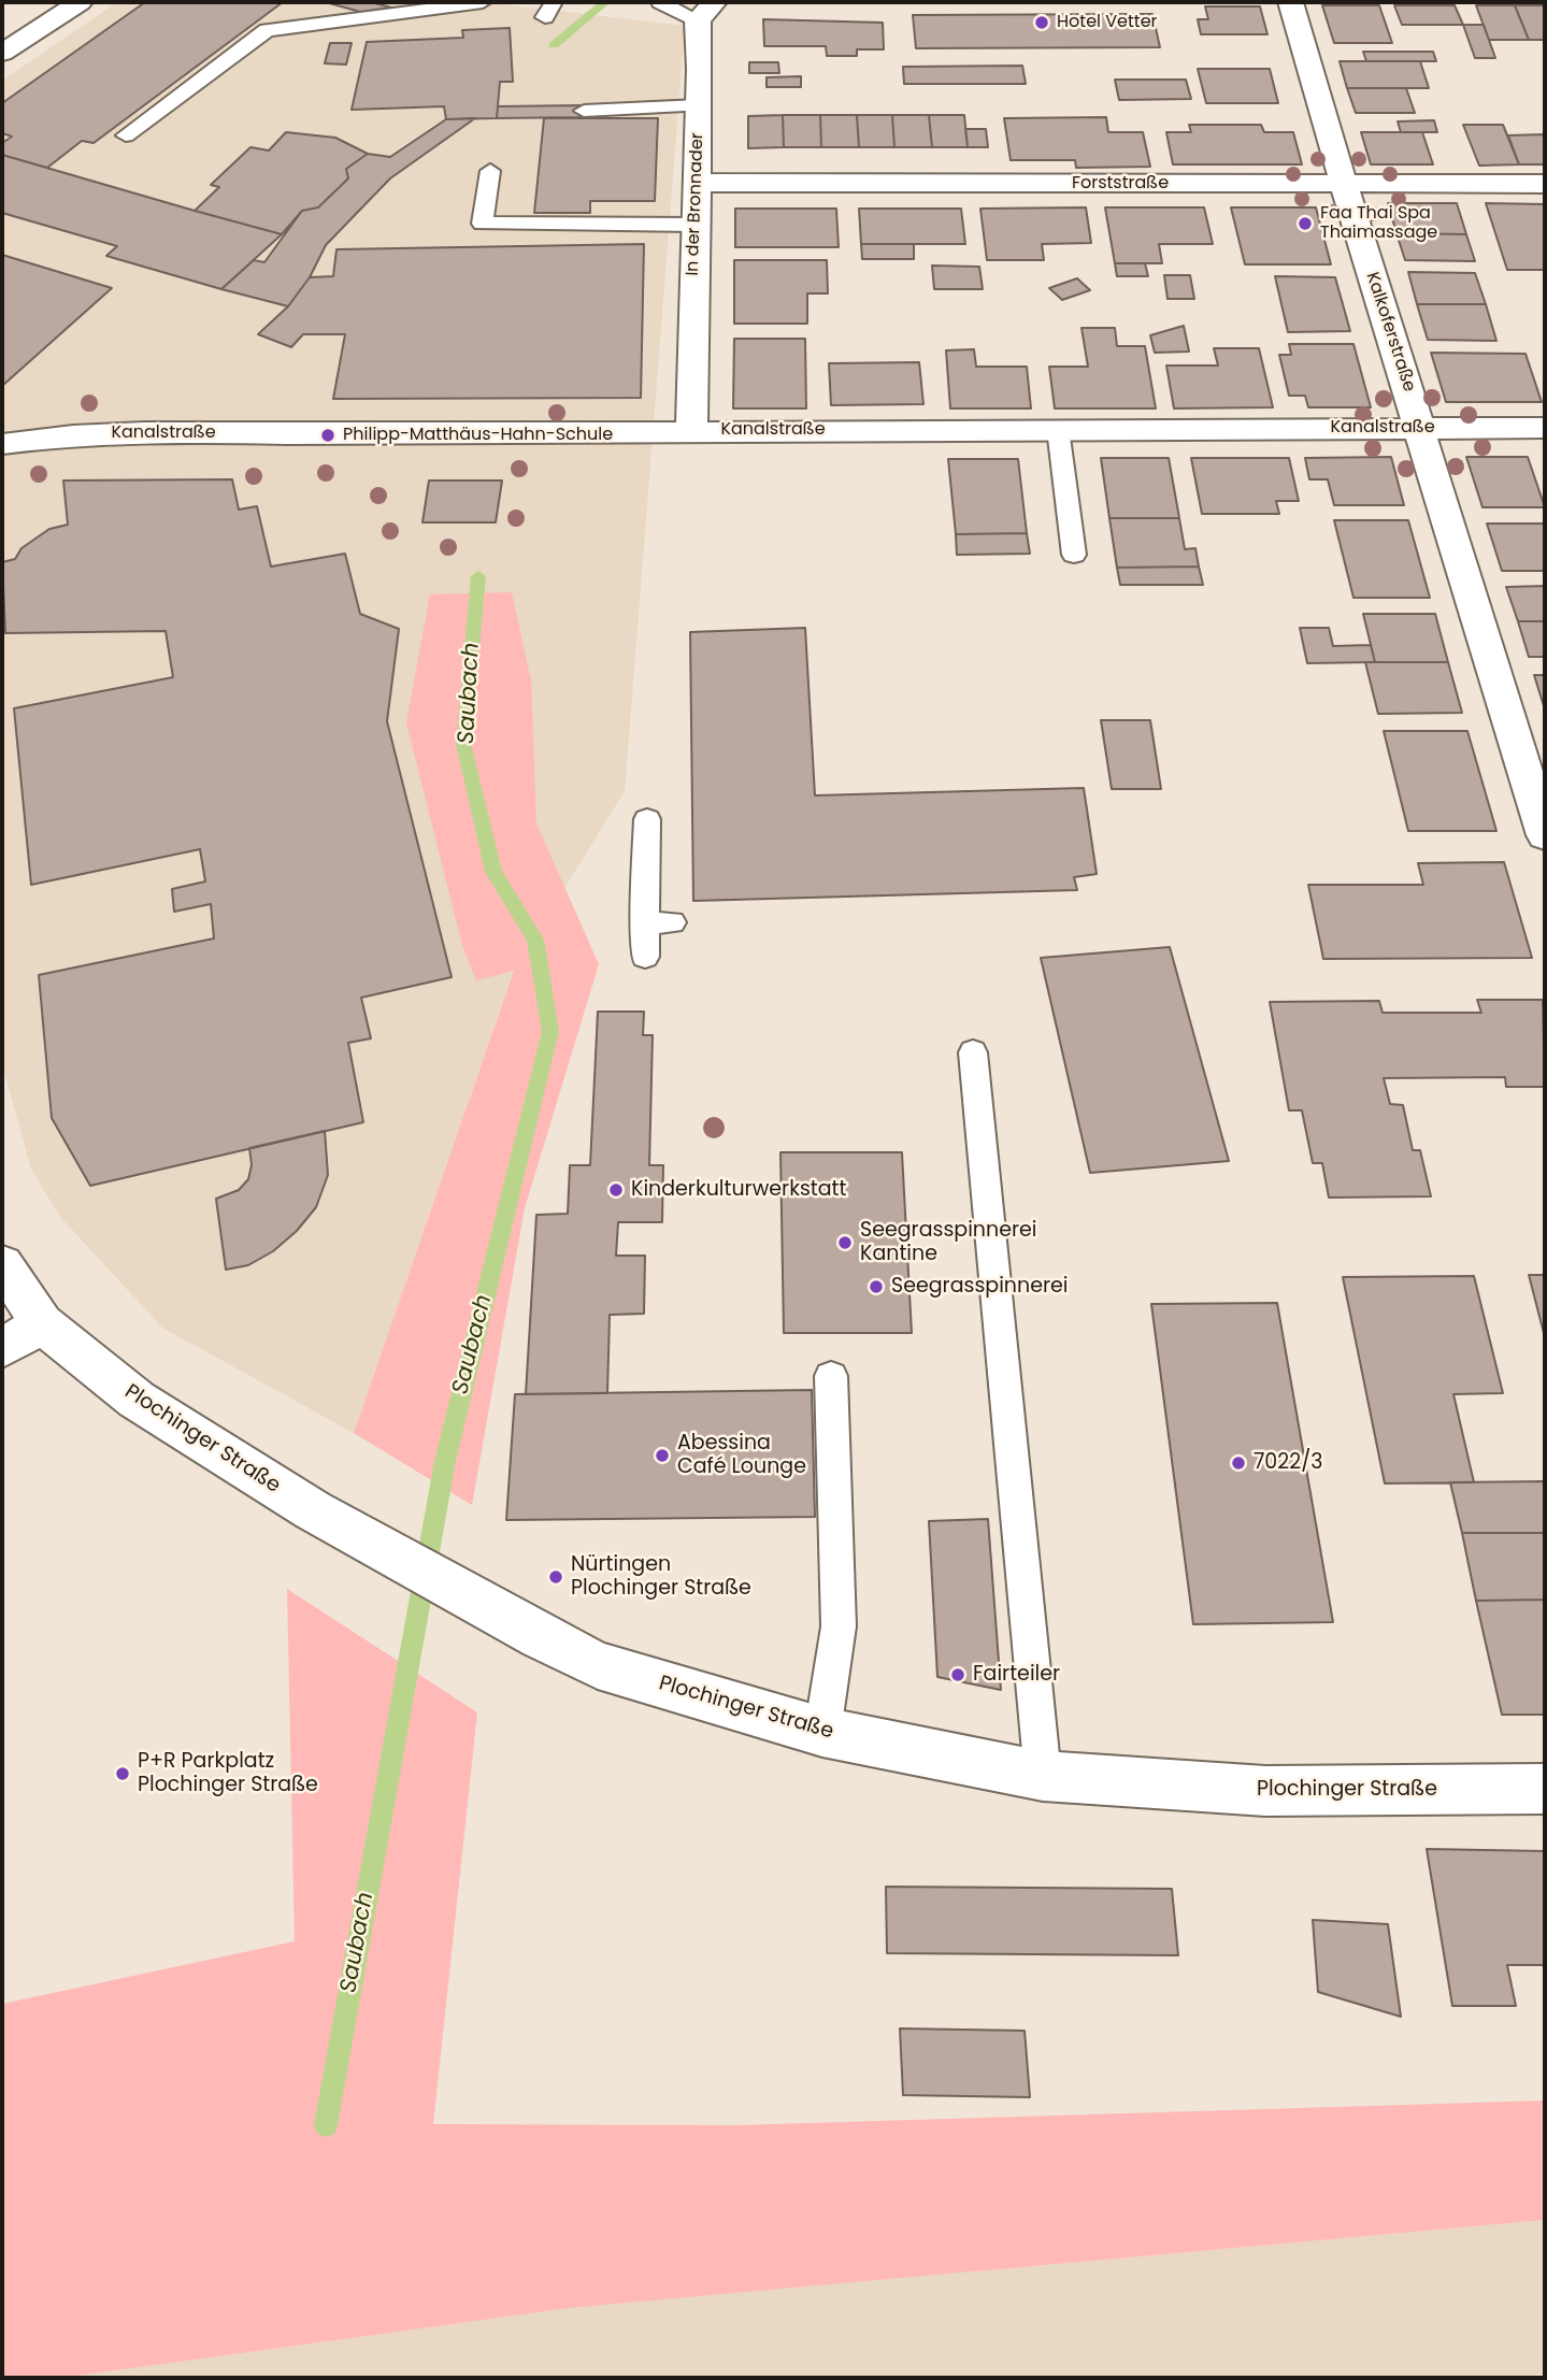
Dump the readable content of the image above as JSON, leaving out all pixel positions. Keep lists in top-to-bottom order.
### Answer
{
  "streets": {
    "street": [
      "Forststraße",
      "In der Bronnader",
      "Kalkoferstraße",
      "Kanalstraße",
      "Plochinger Straße"
    ]
  },
  "crossings": [
    ["Forststraße", "In der Bronnader"],
    ["Forststraße", "Kalkoferstraße"],
    ["In der Bronnader", "Kanalstraße"],
    ["Kalkoferstraße", "Kanalstraße"]
  ],
  "water": ["Saubach"],
  "places": [
    "Hotel Vetter",
    "Faa Thai Spa Thaimassage",
    "Philipp-Matthäus-Hahn-Schule",
    "Kinderkulturwerkstatt",
    "Seegrasspinnerei Kantine",
    "Seegrasspinnerei",
    "Abessina Café Lounge",
    "7022/3",
    "Nürtingen Plochinger Straße",
    "Fairteiler",
    "P+R Parkplatz Plochinger Straße"
  ]
}
